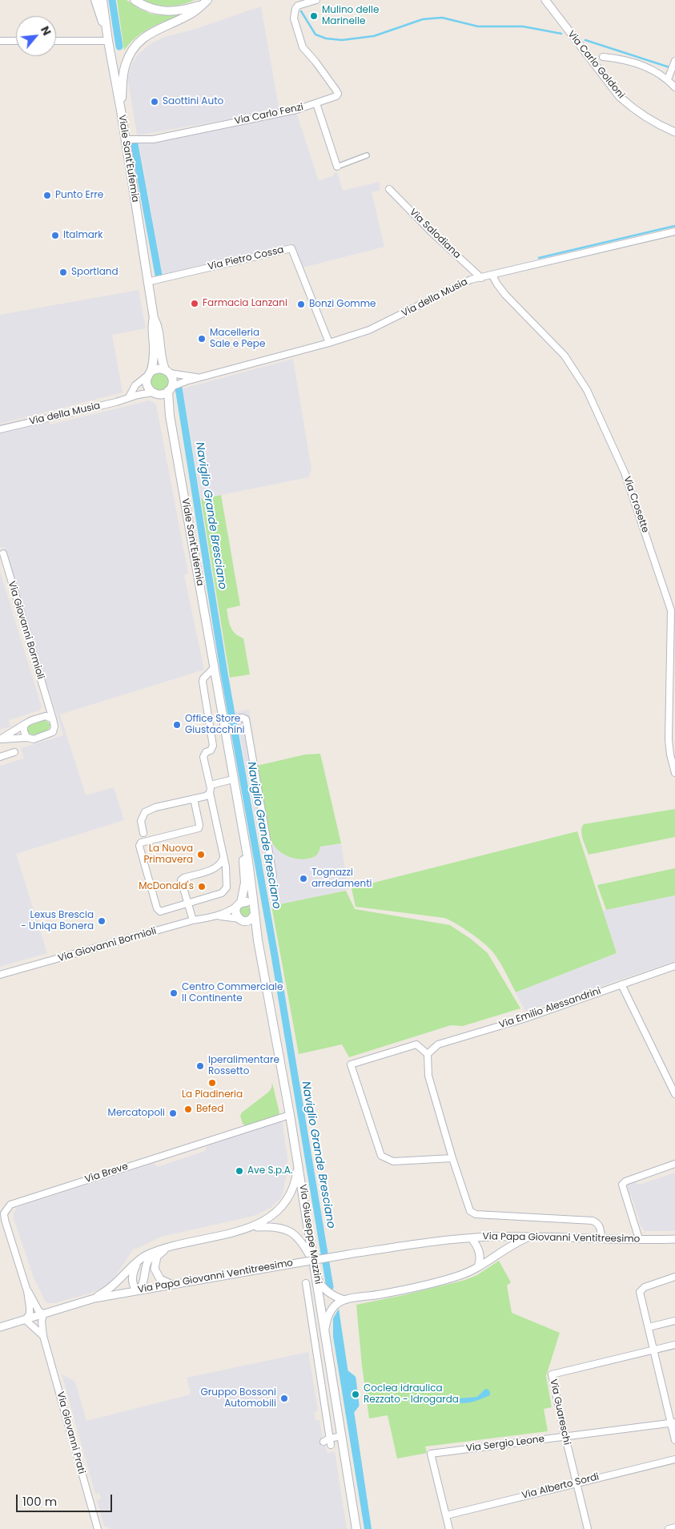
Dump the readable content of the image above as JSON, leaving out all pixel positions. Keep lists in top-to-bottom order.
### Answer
{
  "streets": {
    "main road": ["Viale Sant'Eufemia", "Via Giuseppe Mazzini"],
    "street": [
      "Via Carlo Goldoni",
      "Via Carlo Fenzi",
      "Via Salodiana",
      "Via Pietro Cossa",
      "Via della Musia",
      "Via Crosette",
      "Via Giovanni Bormioli",
      "Via Emilio Alessandrini",
      "Via Breve",
      "Via Papa Giovanni Ventitreesimo",
      "Via Guareschi",
      "Via Giovanni Prati",
      "Via Sergio Leone",
      "Via Alberto Sordi"
    ]
  },
  "crossings": [
    ["Via Carlo Fenzi", "Viale Sant'Eufemia"],
    ["Viale Sant'Eufemia", "Via Pietro Cossa"],
    ["Viale Sant'Eufemia", "Via della Musia"],
    ["Viale Sant'Eufemia", "Via Giuseppe Mazzini"],
    ["Via Salodiana", "Via della Musia"],
    ["Via Pietro Cossa", "Via della Musia"],
    ["Via della Musia", "Via Crosette"],
    ["Via Breve", "Via Giuseppe Mazzini"],
    ["Via Papa Giovanni Ventitreesimo", "Via Giovanni Prati"],
    ["Via Guareschi", "Via Sergio Leone"],
    ["Via Guareschi", "Via Alberto Sordi"],
    ["Via Sergio Leone", "Via Alberto Sordi"]
  ],
  "water": ["Naviglio Grande Bresciano"],
  "places": [
    "Mulino delle Marinelle",
    "Saottini Auto",
    "Punto Erre",
    "Italmark",
    "Sportland",
    "Farmacia Lanzani",
    "Bonzi Gomme",
    "Macelleria Sale e Pepe",
    "Office Store Giustacchini",
    "La Nuova Primavera",
    "Tognazzi arredamenti",
    "McDonald's",
    "Lexus Brescia - Uniqa Bonera",
    "Centro Commerciale Il Continente",
    "Iperalimentare Rossetto",
    "La Piadineria",
    "Befed",
    "Mercatopoli",
    "Ave S.p.A.",
    "Coclea idraulica Rezzato - Idrogarda",
    "Gruppo Bossoni Automobili"
  ],
  "scale_bar": "100 m",
  "north": "top right"
}
